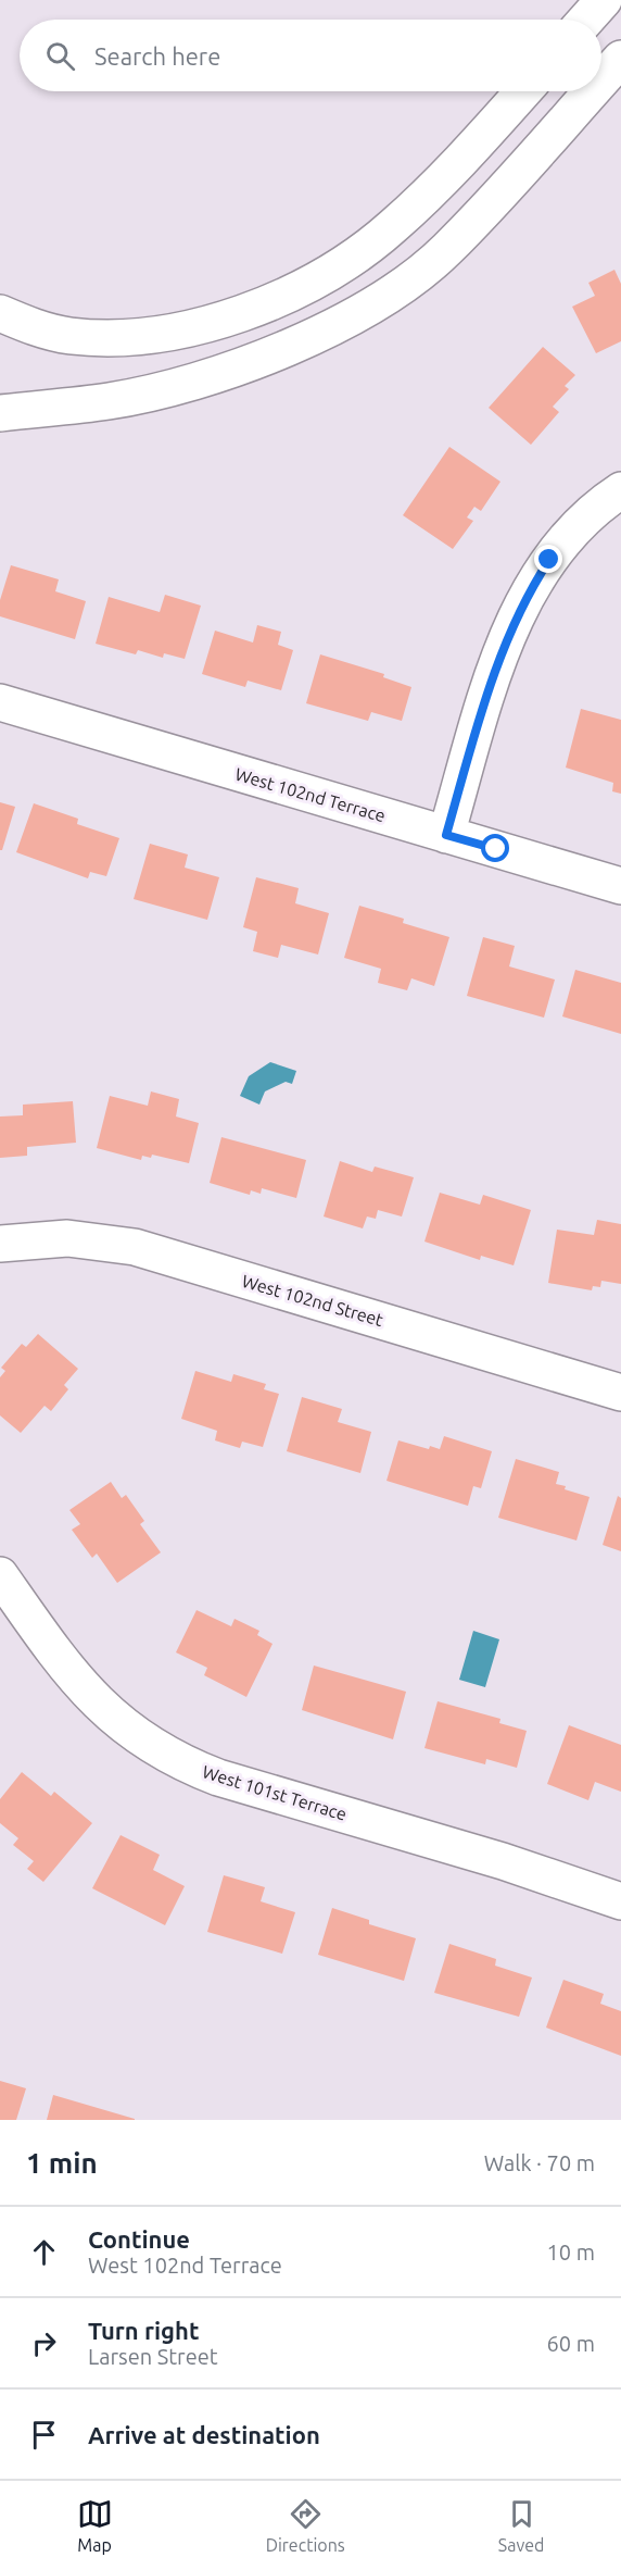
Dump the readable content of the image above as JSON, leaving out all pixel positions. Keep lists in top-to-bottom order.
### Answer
{
  "streets": {
    "main road": ["West 102nd Terrace", "West 102nd Street", "West 101st Terrace"]
  },
  "page": {
    "search": "Search here",
    "heading": ["1 min", "Walk · 70 m"],
    "list": [
      ["Continue", "West 102nd Terrace", "10 m"],
      ["Turn right", "Larsen Street", "60 m"],
      "Arrive at destination"
    ],
    "nav": ["Map", "Directions", "Saved"]
  }
}
